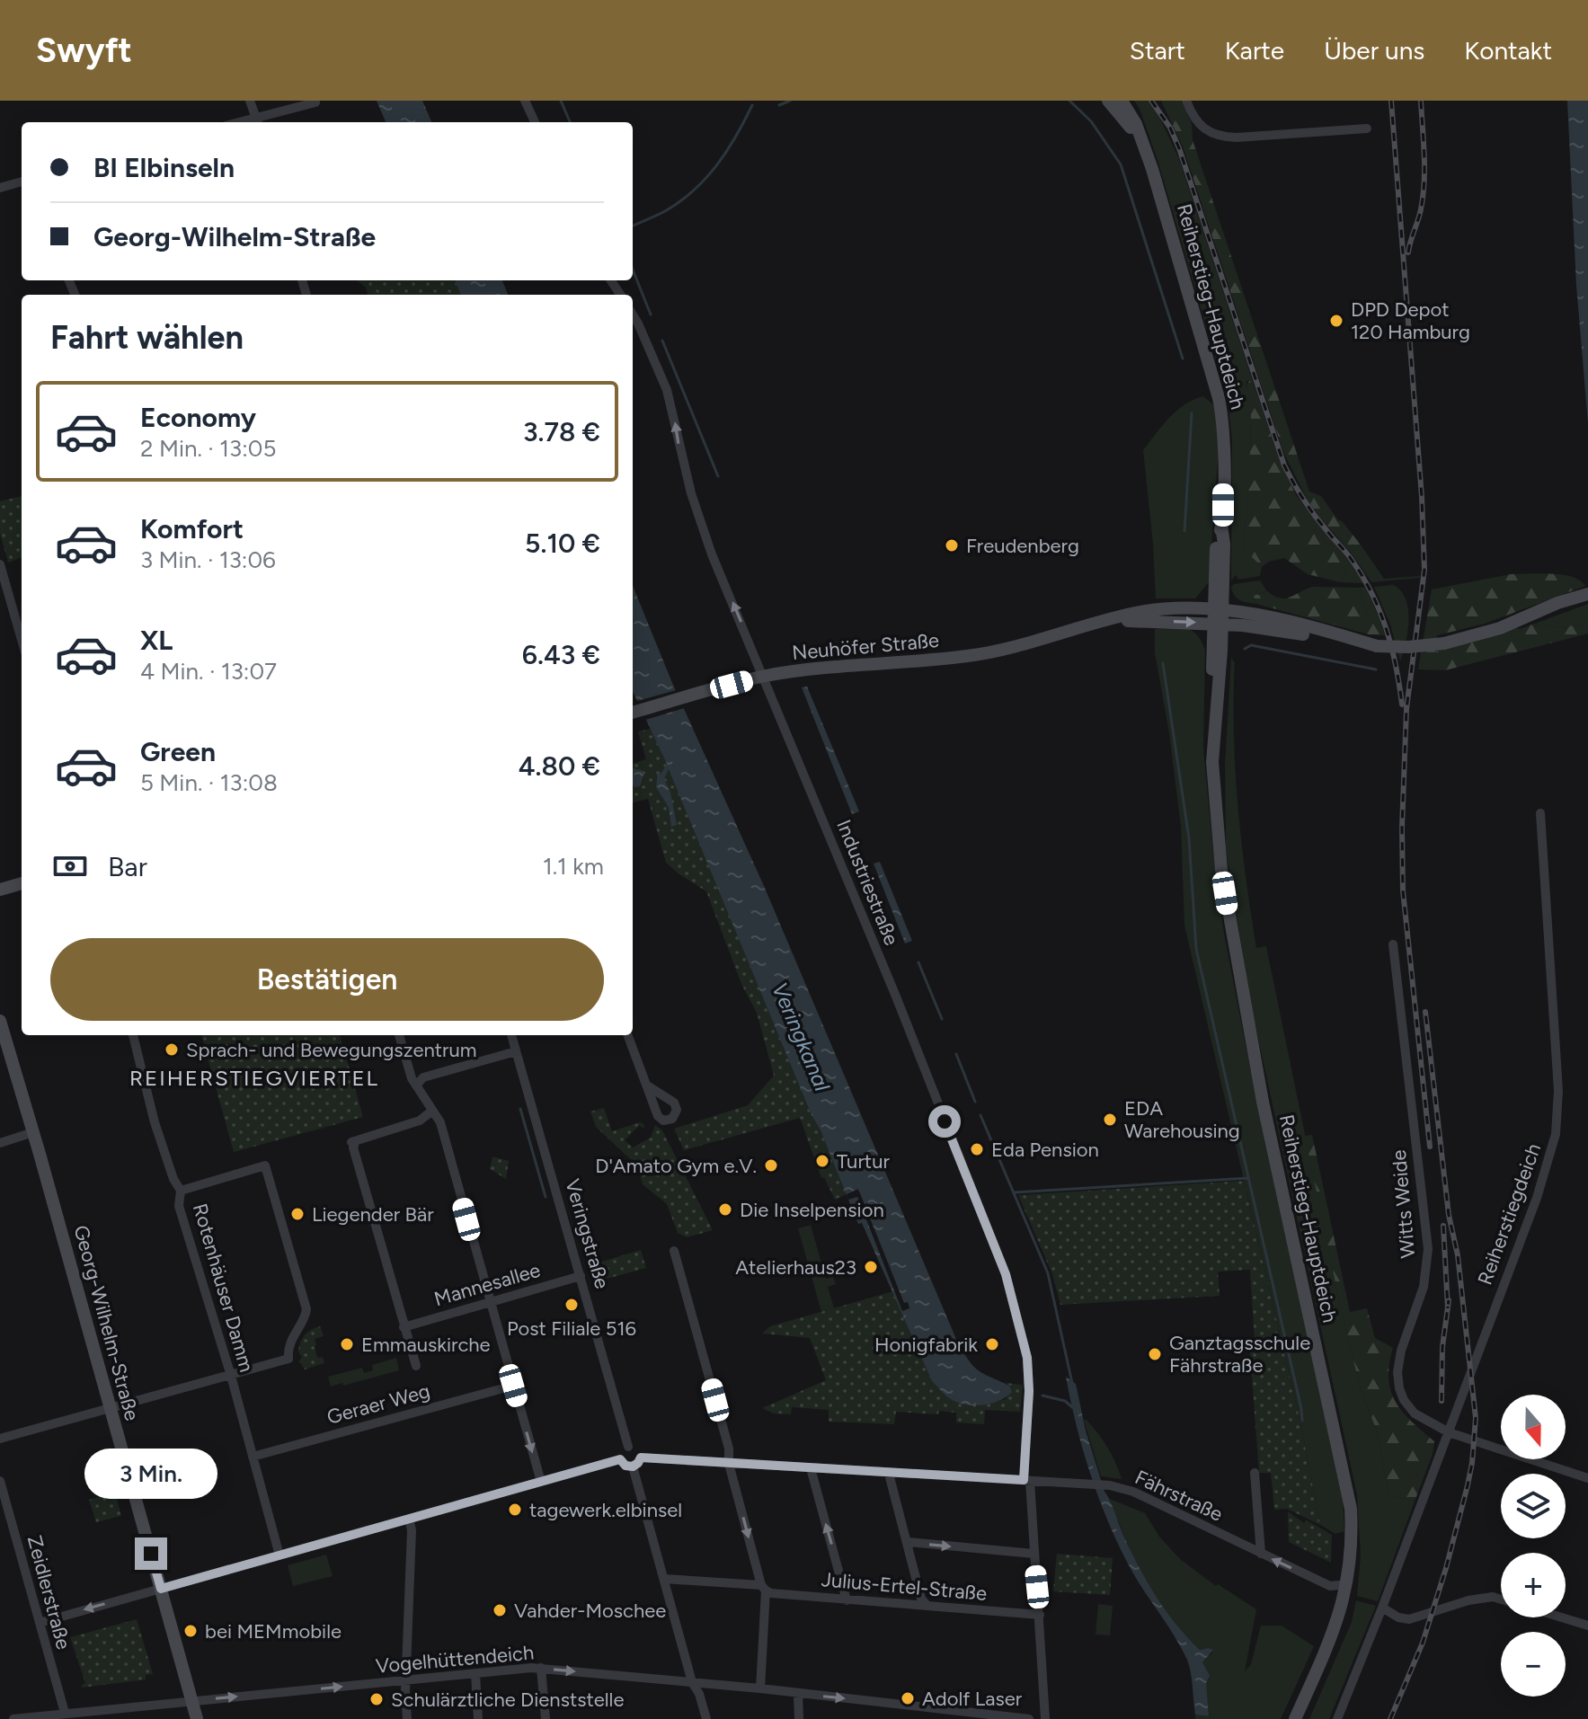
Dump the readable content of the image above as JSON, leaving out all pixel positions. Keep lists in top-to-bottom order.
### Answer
{
  "streets": {
    "main road": ["Reiherstieg-Hauptdeich", "Neuhöfer Straße", "Georg-Wilhelm-Straße"],
    "street": [
      "Industriestraße",
      "Witts Weide",
      "Reiherstiegdeich",
      "Veringstraße",
      "Mannesallee",
      "Rotenhäuser Damm",
      "Geraer Weg",
      "Fährstraße",
      "Julius-Ertel-Straße",
      "Zeidlerstraße",
      "Vogelhüttendeich"
    ]
  },
  "crossings": [
    ["Reiherstieg-Hauptdeich", "Neuhöfer Straße"],
    ["Reiherstieg-Hauptdeich", "Fährstraße"],
    ["Neuhöfer Straße", "Industriestraße"],
    ["Industriestraße", "Fährstraße"],
    ["Industriestraße", "Julius-Ertel-Straße"],
    ["Witts Weide", "Reiherstiegdeich"],
    ["Veringstraße", "Mannesallee"],
    ["Veringstraße", "Fährstraße"],
    ["Rotenhäuser Damm", "Geraer Weg"],
    ["Georg-Wilhelm-Straße", "Vogelhüttendeich"],
    ["Zeidlerstraße", "Vogelhüttendeich"]
  ],
  "one_way": ["Vogelhüttendeich"],
  "districts": ["REIHERSTIEGVIERTEL"],
  "water": ["Veringkanal"],
  "places": [
    "DPD Depot 120 Hamburg",
    "Freudenberg",
    "Sprach- und Bewegungszentrum",
    "EDA Warehousing",
    "Eda Pension",
    "Turtur",
    "D'Amato Gym e.V.",
    "Die Inselpension",
    "Liegender Bär",
    "Atelierhaus23",
    "Post Filiale 516",
    "Emmauskirche",
    "Honigfabrik",
    "Ganztagsschule Fährstraße",
    "tagewerk.elbinsel",
    "Vahder-Moschee",
    "bei MEMmobile",
    "Adolf Laser",
    "Schulärztliche Dienststelle"
  ],
  "north": "bottom",
  "page": {
    "header": "Swyft",
    "nav": [
      "Start",
      "Karte",
      "Über uns",
      "Kontakt"
    ],
    "banner": ["BI Elbinseln", "Georg-Wilhelm-Straße"],
    "heading": "Fahrt wählen",
    "list": [
      {
        "name": "Economy",
        "note": "2 Min. · 13:05",
        "value": "3.78 €"
      },
      {
        "name": "Komfort",
        "note": "3 Min. · 13:06",
        "value": "5.10 €"
      },
      {
        "name": "XL",
        "note": "4 Min. · 13:07",
        "value": "6.43 €"
      },
      {
        "name": "Green",
        "note": "5 Min. · 13:08",
        "value": "4.80 €"
      }
    ],
    "pay": ["Bar", "1.1 km"],
    "buttons": "Bestätigen",
    "map_buttons": ["+", "−"],
    "bubble": "3 Min."
  }
}
